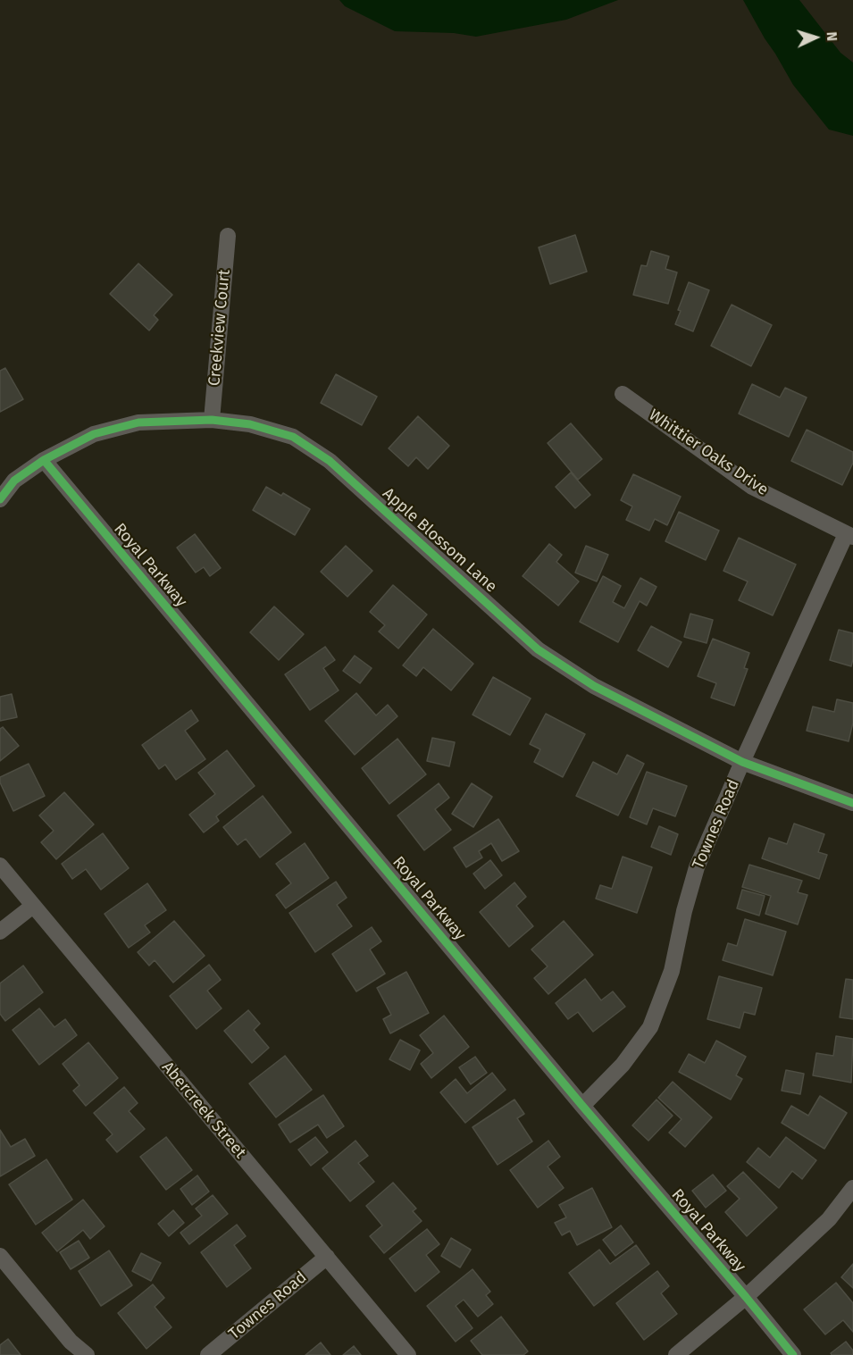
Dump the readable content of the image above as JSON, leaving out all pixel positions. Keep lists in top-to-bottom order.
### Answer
{
  "streets": {
    "street": [
      "Creekview Court",
      "Whittier Oaks Drive",
      "Apple Blossom Lane",
      "Royal Parkway",
      "Townes Road",
      "Abercreek Street"
    ]
  },
  "crossings": [
    ["Creekview Court", "Apple Blossom Lane"],
    ["Whittier Oaks Drive", "Townes Road"],
    ["Apple Blossom Lane", "Royal Parkway"],
    ["Apple Blossom Lane", "Townes Road"],
    ["Royal Parkway", "Townes Road"],
    ["Townes Road", "Abercreek Street"]
  ],
  "north": "right"
}
